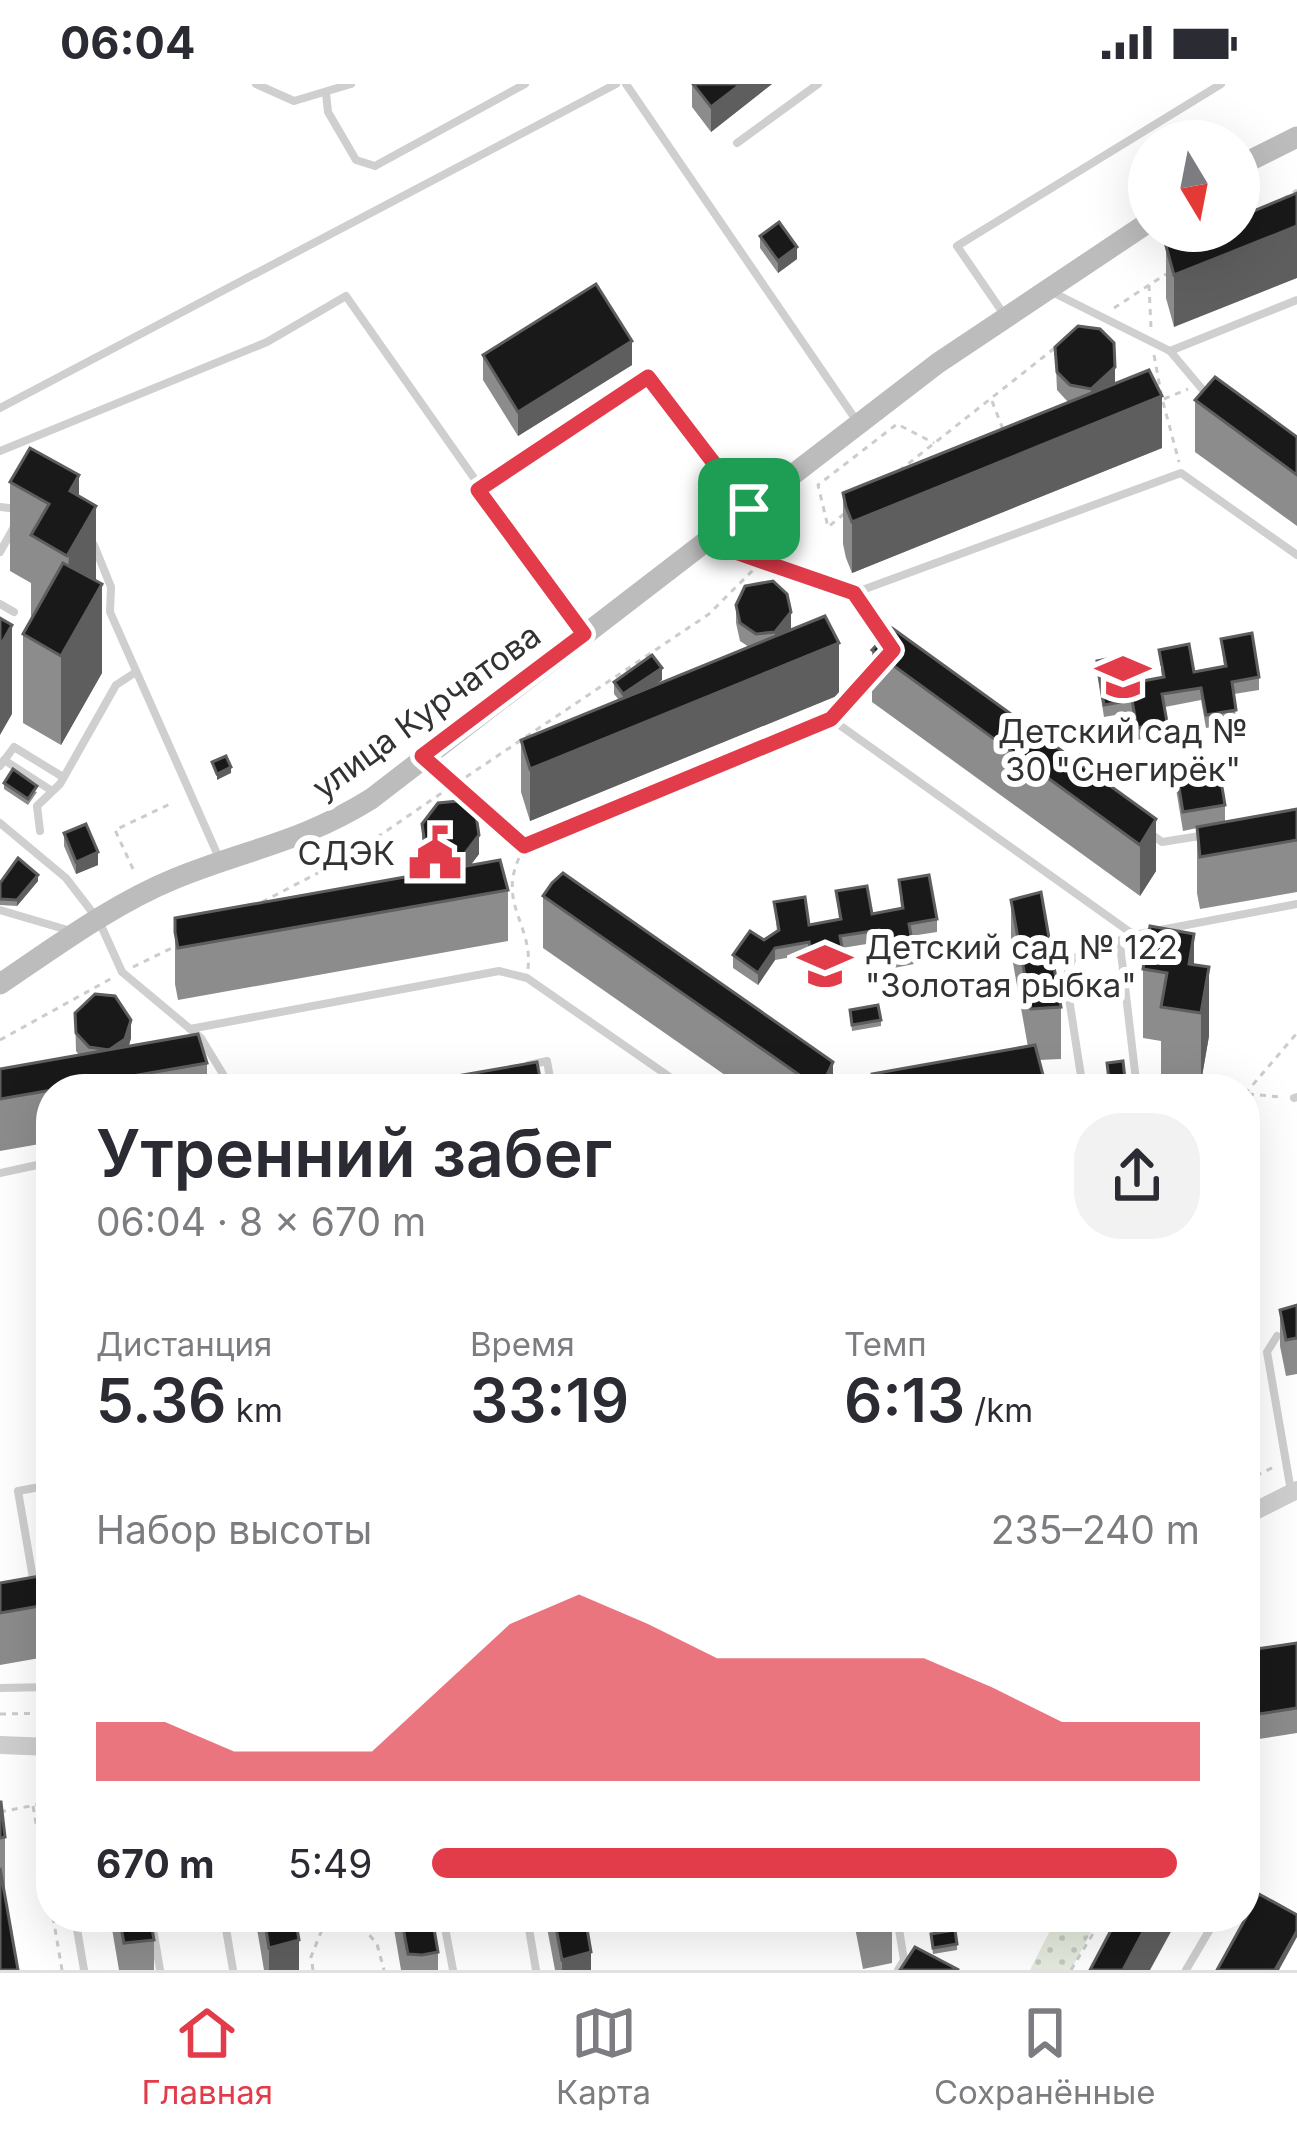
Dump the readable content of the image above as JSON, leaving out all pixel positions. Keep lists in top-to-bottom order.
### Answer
{
  "streets": {
    "main road": ["улица Курчатова"]
  },
  "places": {
    "school or university": ["Детский сад № 30 \"Снегирёк\"", "Детский сад № 122 \"Золотая рыбка\""],
    "public building": ["СДЭК"]
  },
  "north": "bottom",
  "page": {
    "status": "06:04",
    "heading": ["Утренний забег", "06:04 · 8 × 670 m"],
    "stats": [
      ["Дистанция", "5.36 km"],
      ["Время", "33:19"],
      ["Темп", "6:13 /km"]
    ],
    "chart": ["Набор высоты", "235–240 m"],
    "list": [
      {
        "name": "670 m",
        "note": "5:49"
      }
    ],
    "tabs": ["Главная", "Карта", "Сохранённые"]
  }
}
